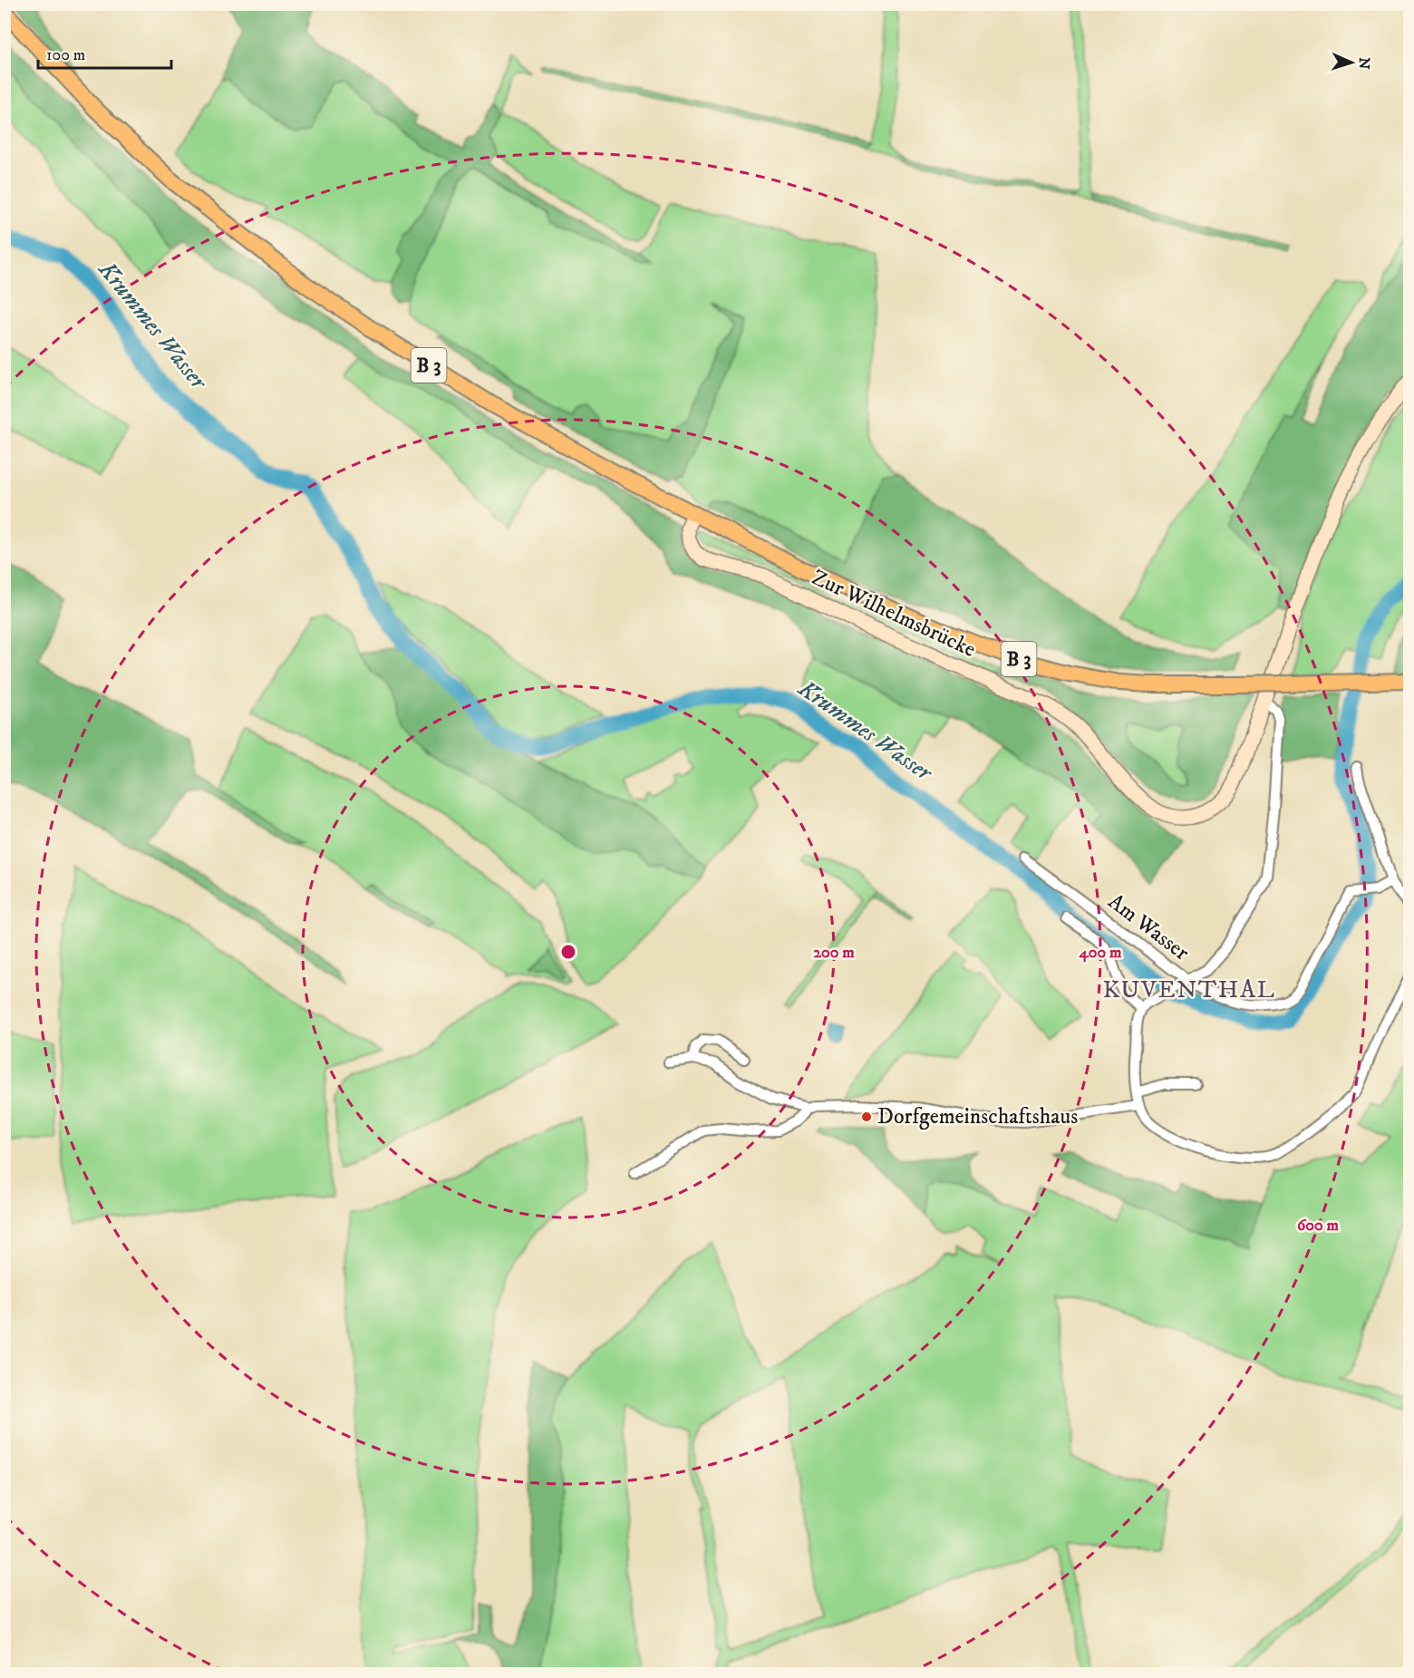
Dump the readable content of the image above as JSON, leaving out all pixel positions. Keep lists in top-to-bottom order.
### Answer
{
  "streets": {
    "main road": ["B 3"],
    "street": ["Zur Wilhelmsbrücke", "Am Wasser"]
  },
  "crossings": [
    ["B 3", "Zur Wilhelmsbrücke"]
  ],
  "districts": ["KUVENTHAL"],
  "water": ["Krummes Wasser"],
  "places": ["Dorfgemeinschaftshaus"],
  "scale_bar": "100 m",
  "north": "right",
  "rings": ["200 m", "400 m", "600 m"]
}
